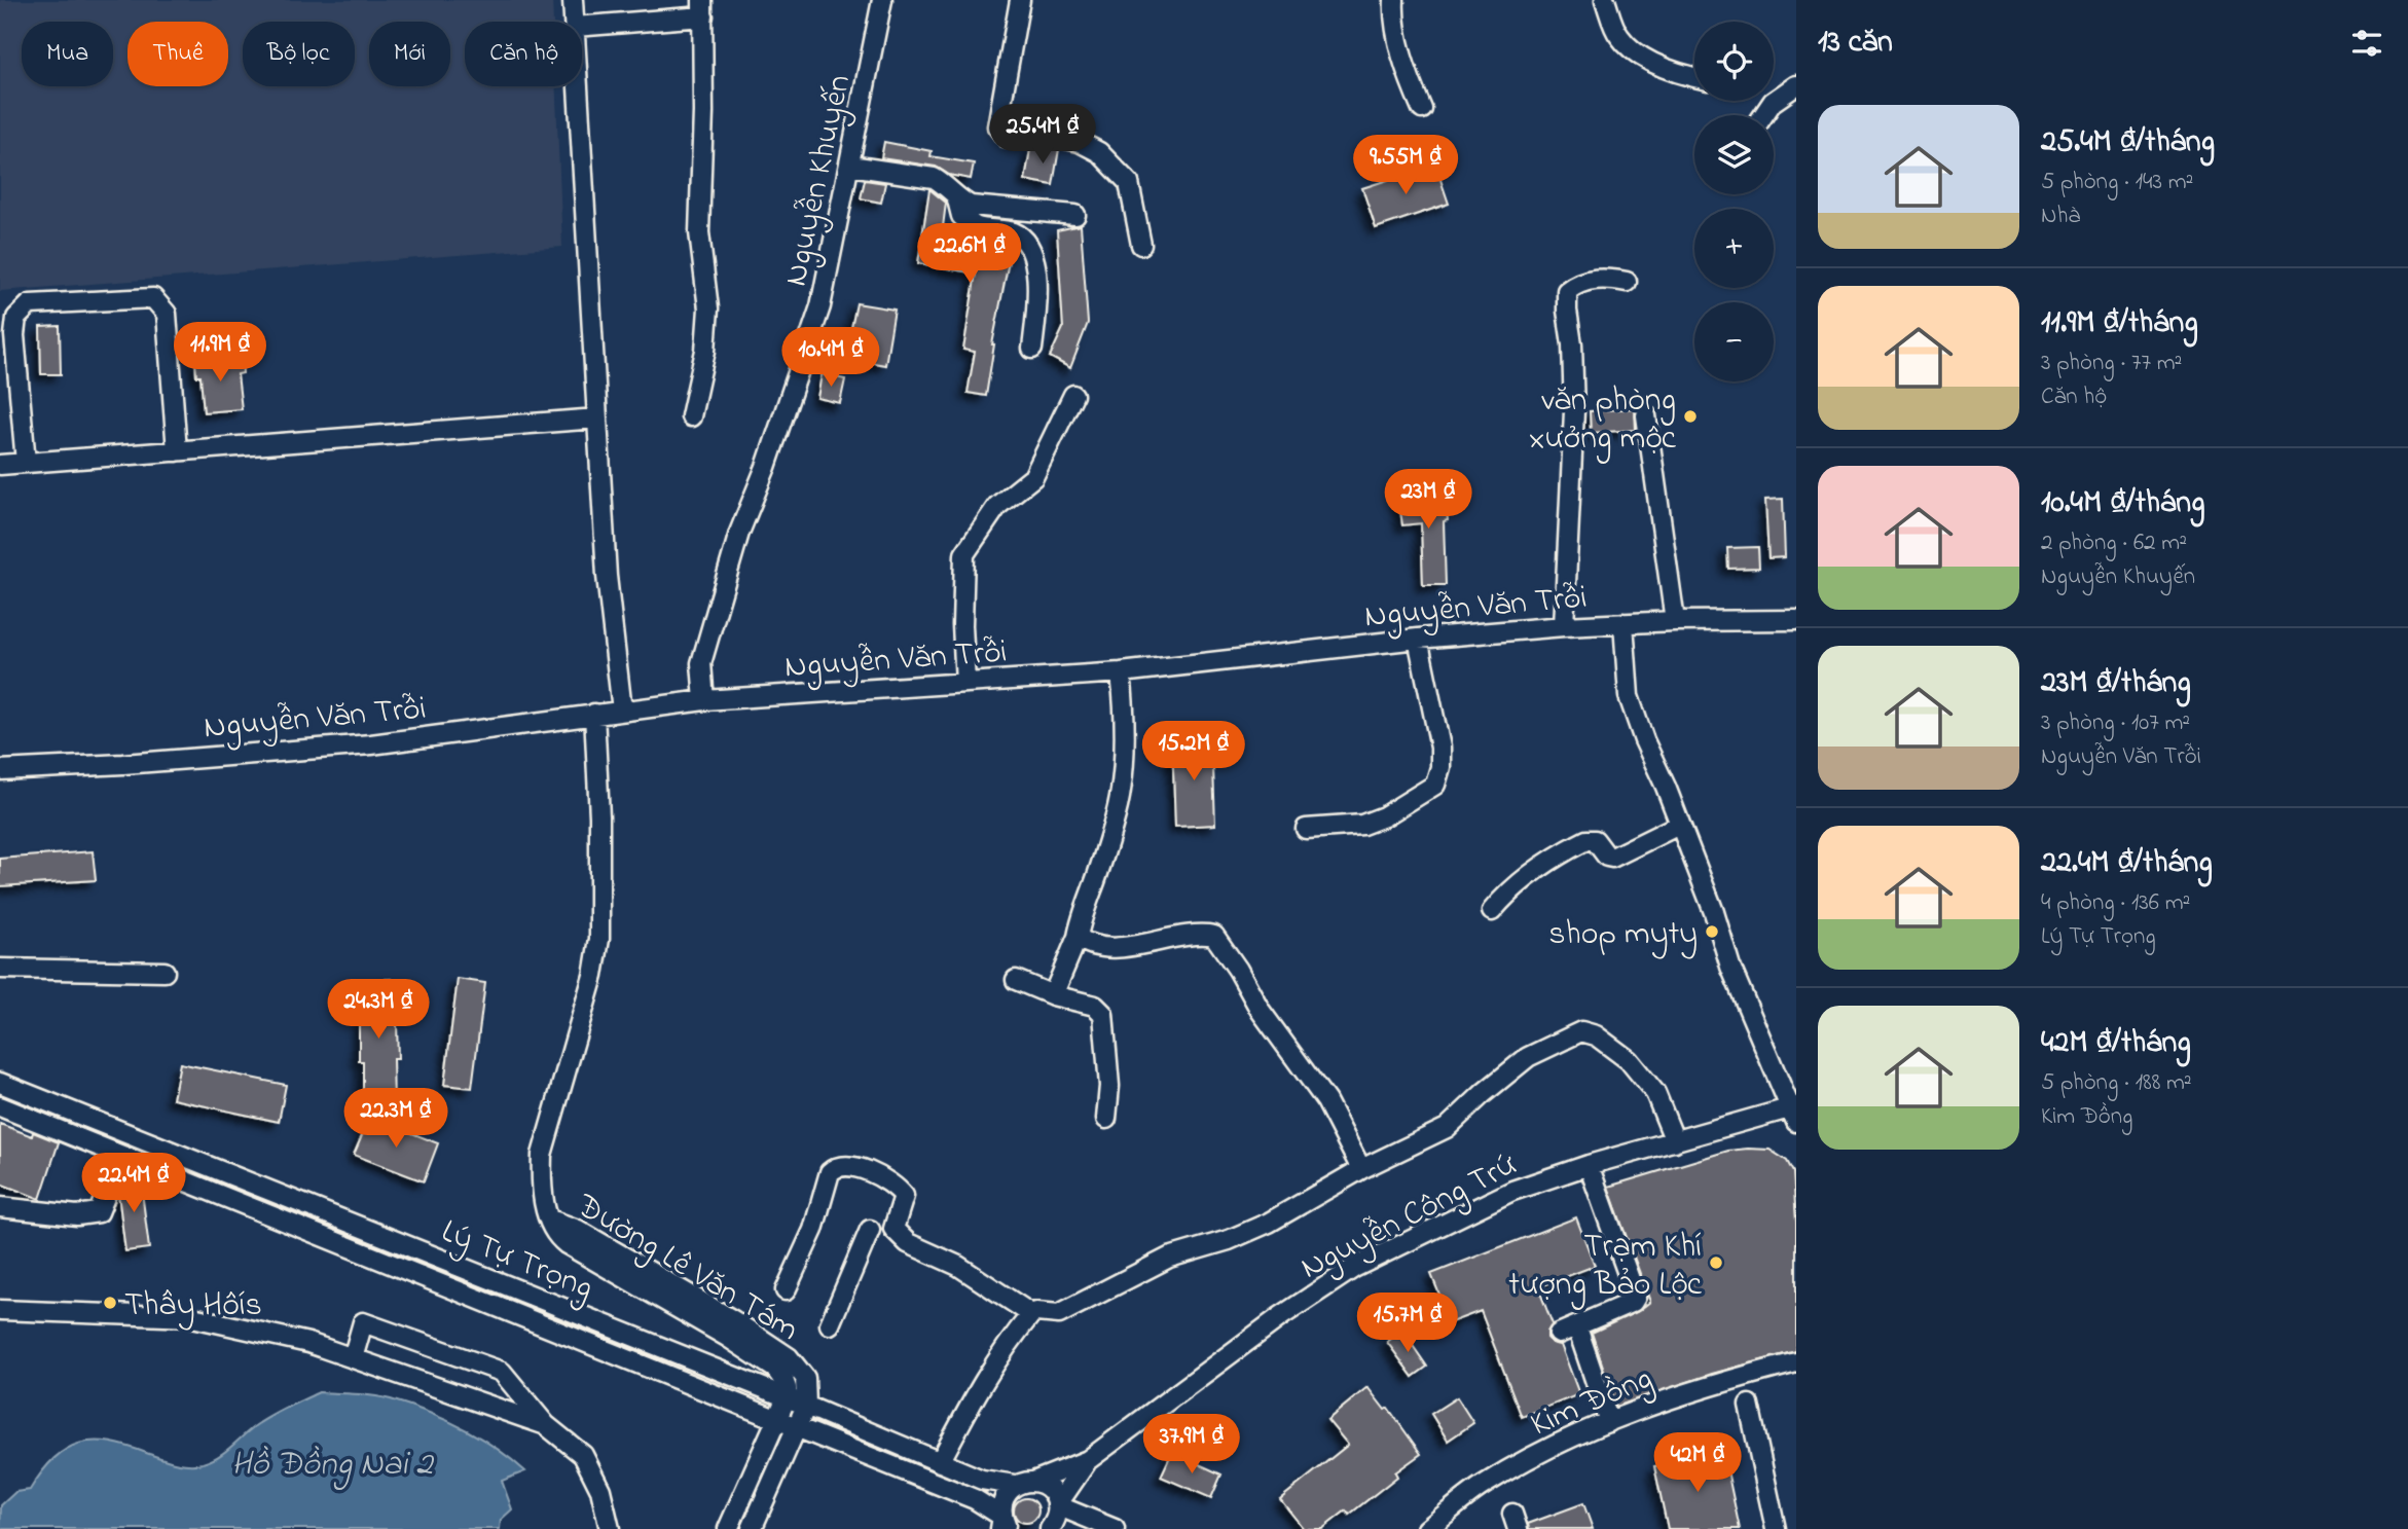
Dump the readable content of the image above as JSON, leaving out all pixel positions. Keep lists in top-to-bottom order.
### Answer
{
  "streets": {
    "street": [
      "Nguyễn Khuyến",
      "Nguyễn Văn Trỗi",
      "Nguyễn Công Trứ",
      "Lý Tự Trọng",
      "Đường Lê Văn Tám",
      "Kim Đồng"
    ]
  },
  "crossings": [
    ["Nguyễn Khuyến", "Nguyễn Văn Trỗi"],
    ["Nguyễn Văn Trỗi", "Đường Lê Văn Tám"],
    ["Nguyễn Công Trứ", "Lý Tự Trọng"],
    ["Lý Tự Trọng", "Đường Lê Văn Tám"]
  ],
  "water": ["Hồ Đồng Nai 2"],
  "places": [
    "văn phòng xưởng mộc",
    "shop myty",
    "Trạm Khí tượng Bảo Lộc",
    "Thây Hôís"
  ],
  "page": {
    "heading": "13 căn",
    "map_buttons": ["+", "−"],
    "chip": [
      "Mua",
      "Thuê",
      "Bộ lọc",
      "Mới",
      "Căn hộ"
    ],
    "list": [
      {
        "name": "25.4M ₫/tháng",
        "note": "5 phòng · 143 m² · Nhà"
      },
      {
        "name": "11.9M ₫/tháng",
        "note": "3 phòng · 77 m² · Căn hộ"
      },
      {
        "name": "10.4M ₫/tháng",
        "note": "2 phòng · 62 m² · Nguyễn Khuyến"
      },
      {
        "name": "23M ₫/tháng",
        "note": "3 phòng · 107 m² · Nguyễn Văn Trỗi"
      },
      {
        "name": "22.4M ₫/tháng",
        "note": "4 phòng · 136 m² · Lý Tự Trọng"
      },
      {
        "name": "42M ₫/tháng",
        "note": "5 phòng · 188 m² · Kim Đồng"
      }
    ],
    "price": [
      "25.4M ₫",
      "9.55M ₫",
      "22.6M ₫",
      "11.9M ₫",
      "10.4M ₫",
      "23M ₫",
      "15.2M ₫",
      "24.3M ₫",
      "22.3M ₫",
      "22.4M ₫",
      "15.7M ₫",
      "37.9M ₫",
      "42M ₫"
    ]
  }
}
